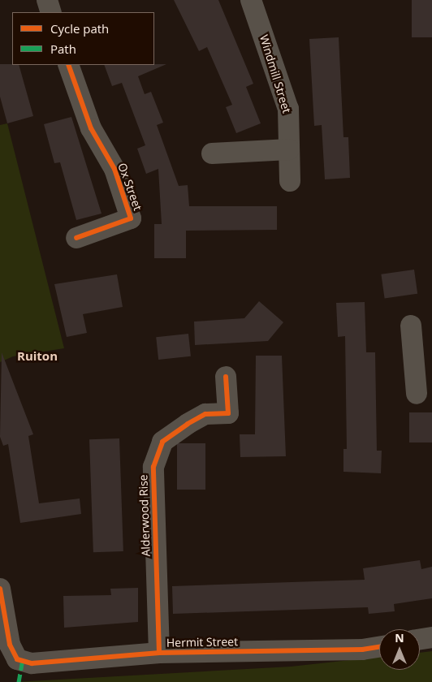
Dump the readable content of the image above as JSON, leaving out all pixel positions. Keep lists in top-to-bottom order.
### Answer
{
  "streets": {
    "street": [
      "Windmill Street",
      "Ox Street",
      "Alderwood Rise",
      "Hermit Street"
    ]
  },
  "crossings": [
    ["Alderwood Rise", "Hermit Street"]
  ],
  "districts": ["Ruiton"],
  "legend": ["Cycle path", "Path"],
  "north": "top"
}
